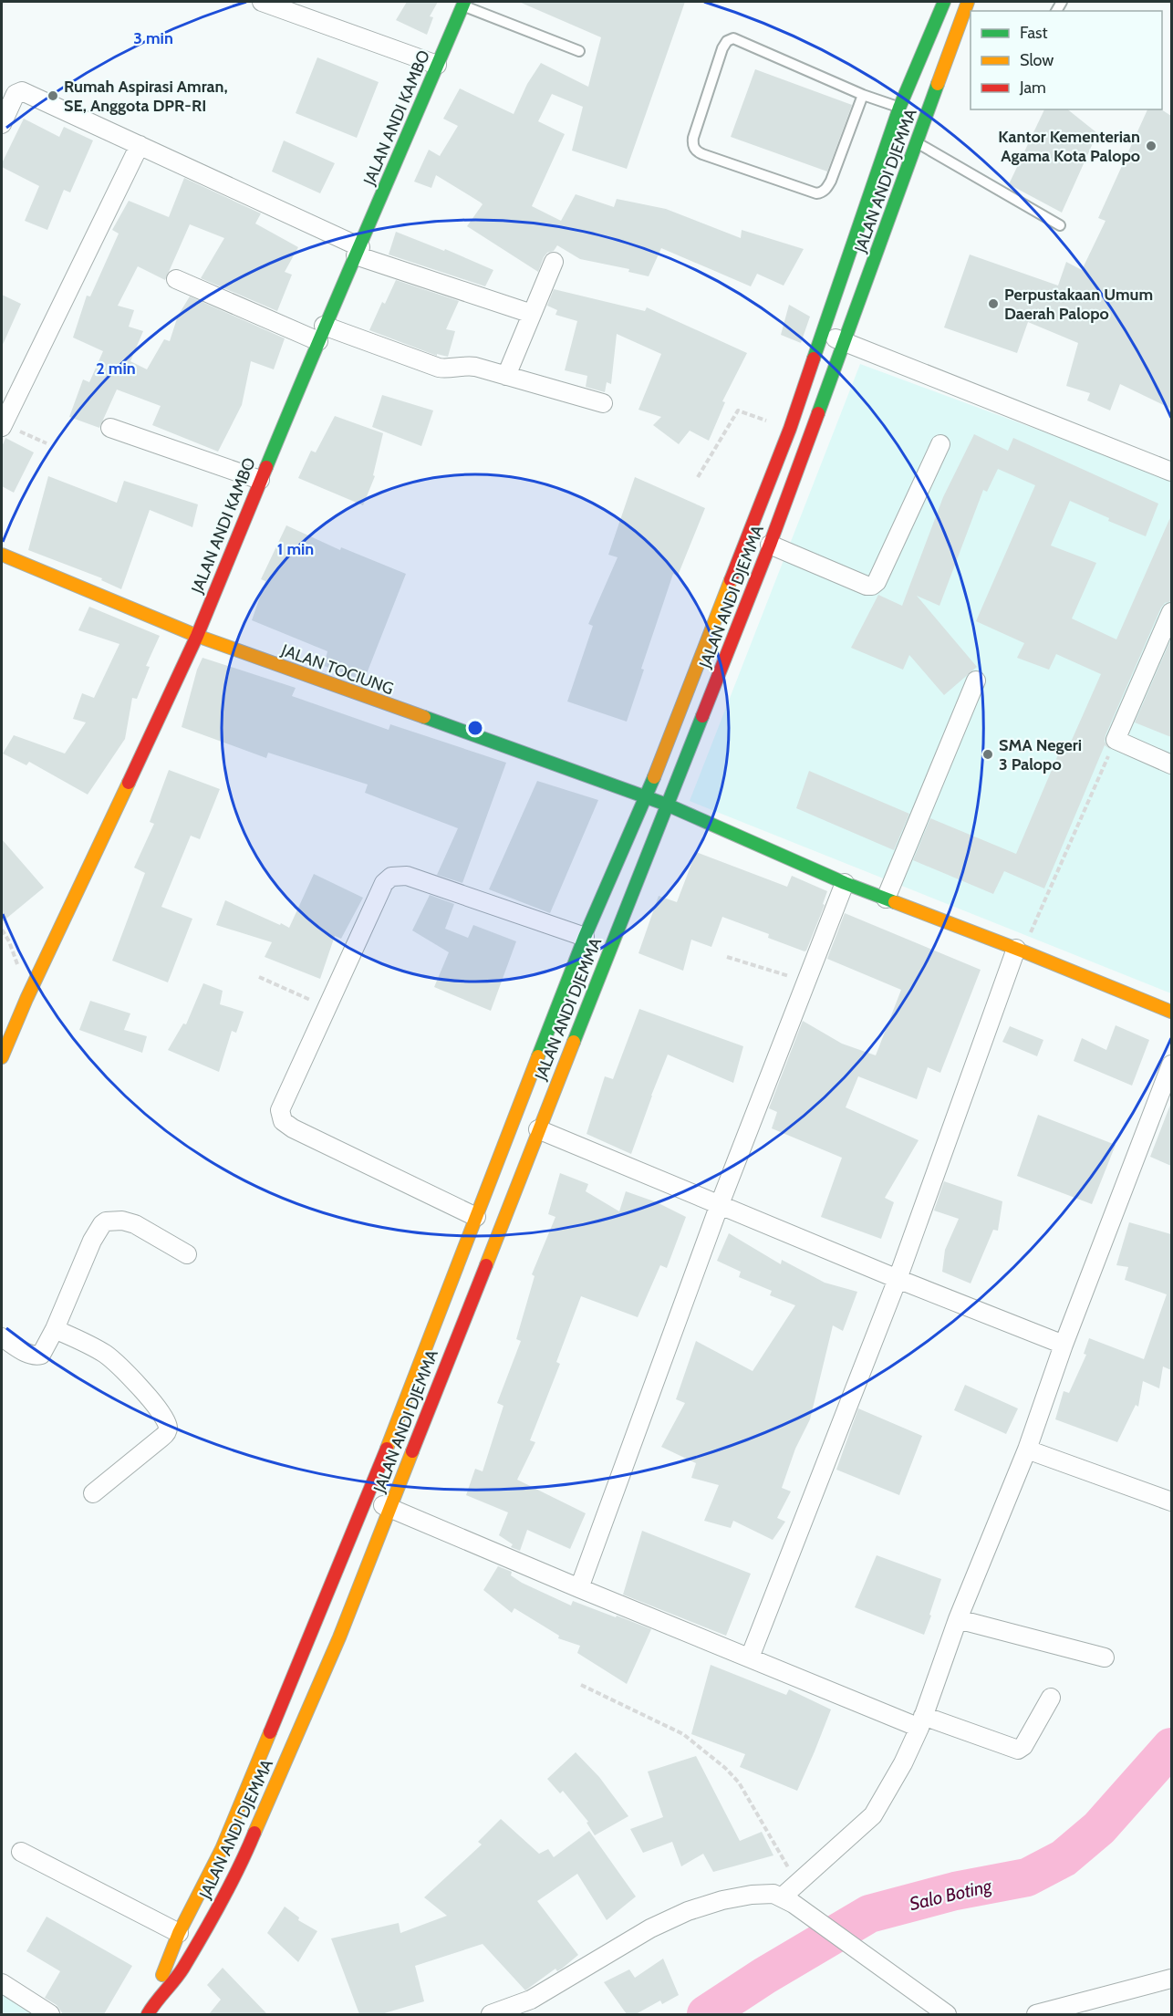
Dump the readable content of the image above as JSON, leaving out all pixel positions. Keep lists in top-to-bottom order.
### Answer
{
  "streets": {
    "main road": ["JALAN ANDI KAMBO", "JALAN ANDI DJEMMA", "JALAN TOCIUNG"]
  },
  "crossings": [
    ["JALAN ANDI KAMBO", "JALAN TOCIUNG"],
    ["JALAN ANDI DJEMMA", "JALAN TOCIUNG"]
  ],
  "water": ["Salo Boting"],
  "places": [
    "Rumah Aspirasi Amran, SE, Anggota DPR-RI",
    "Kantor Kementerian Agama Kota Palopo",
    "Perpustakaan Umum Daerah Palopo",
    "SMA Negeri 3 Palopo"
  ],
  "legend": ["Fast", "Slow", "Jam"],
  "rings": ["3 min", "2 min", "1 min"]
}
